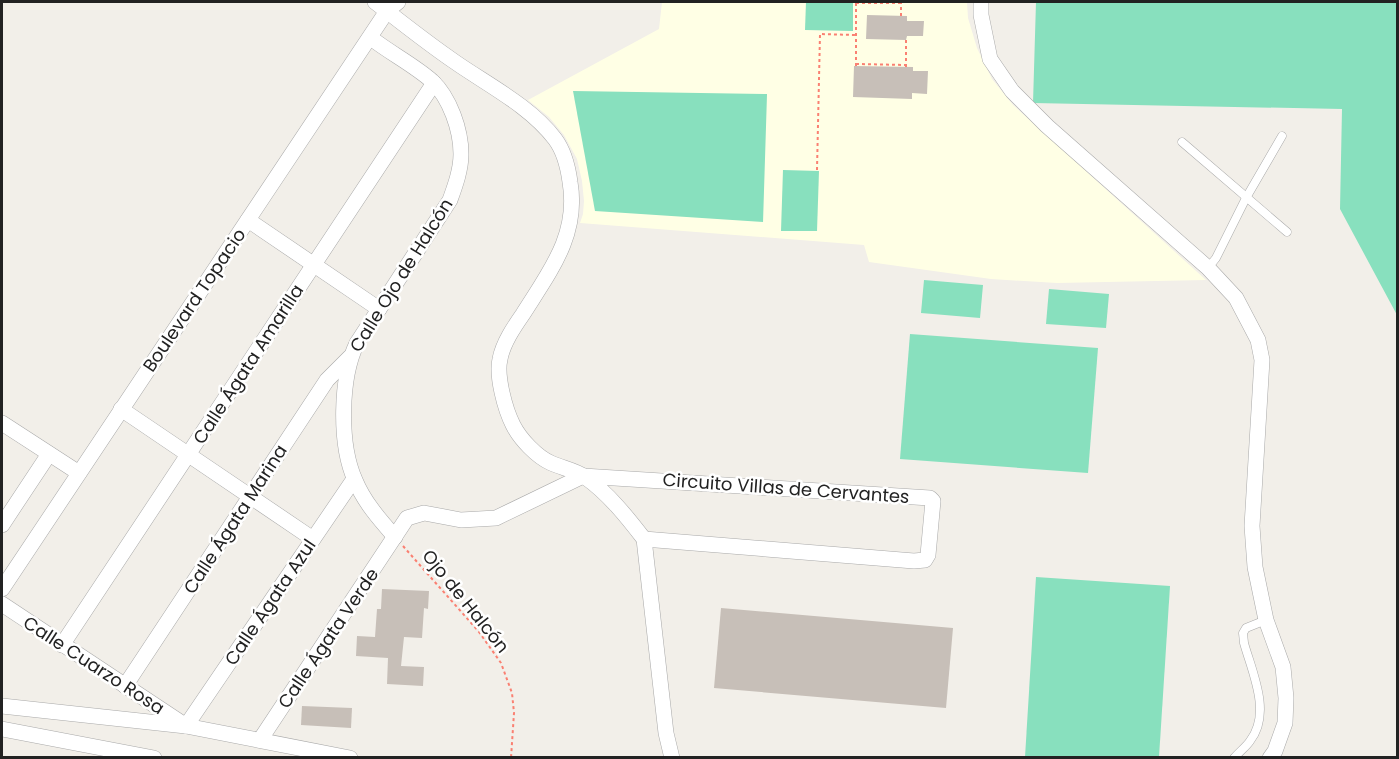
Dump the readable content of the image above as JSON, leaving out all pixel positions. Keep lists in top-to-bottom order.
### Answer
{
  "streets": {
    "street": [
      "Calle Ojo de Halcón",
      "Boulevard Topacio",
      "Calle Ágata Amarilla",
      "Circuito Villas de Cervantes",
      "Calle Ágata Marina",
      "Calle Ágata Azul",
      "Calle Ágata Verde",
      "Calle Cuarzo Rosa"
    ],
    "path": ["Ojo de Halcón"]
  },
  "crossings": [
    ["Calle Ojo de Halcón", "Boulevard Topacio"],
    ["Calle Ojo de Halcón", "Calle Ágata Amarilla"],
    ["Calle Ojo de Halcón", "Calle Ágata Marina"],
    ["Calle Ojo de Halcón", "Ojo de Halcón"],
    ["Calle Ojo de Halcón", "Calle Ágata Azul"],
    ["Calle Ojo de Halcón", "Calle Ágata Verde"],
    ["Calle Ágata Amarilla", "Calle Cuarzo Rosa"],
    ["Circuito Villas de Cervantes", "Calle Ágata Verde"],
    ["Calle Ágata Marina", "Calle Cuarzo Rosa"],
    ["Ojo de Halcón", "Calle Ágata Verde"],
    ["Calle Ágata Azul", "Calle Cuarzo Rosa"]
  ]
}
